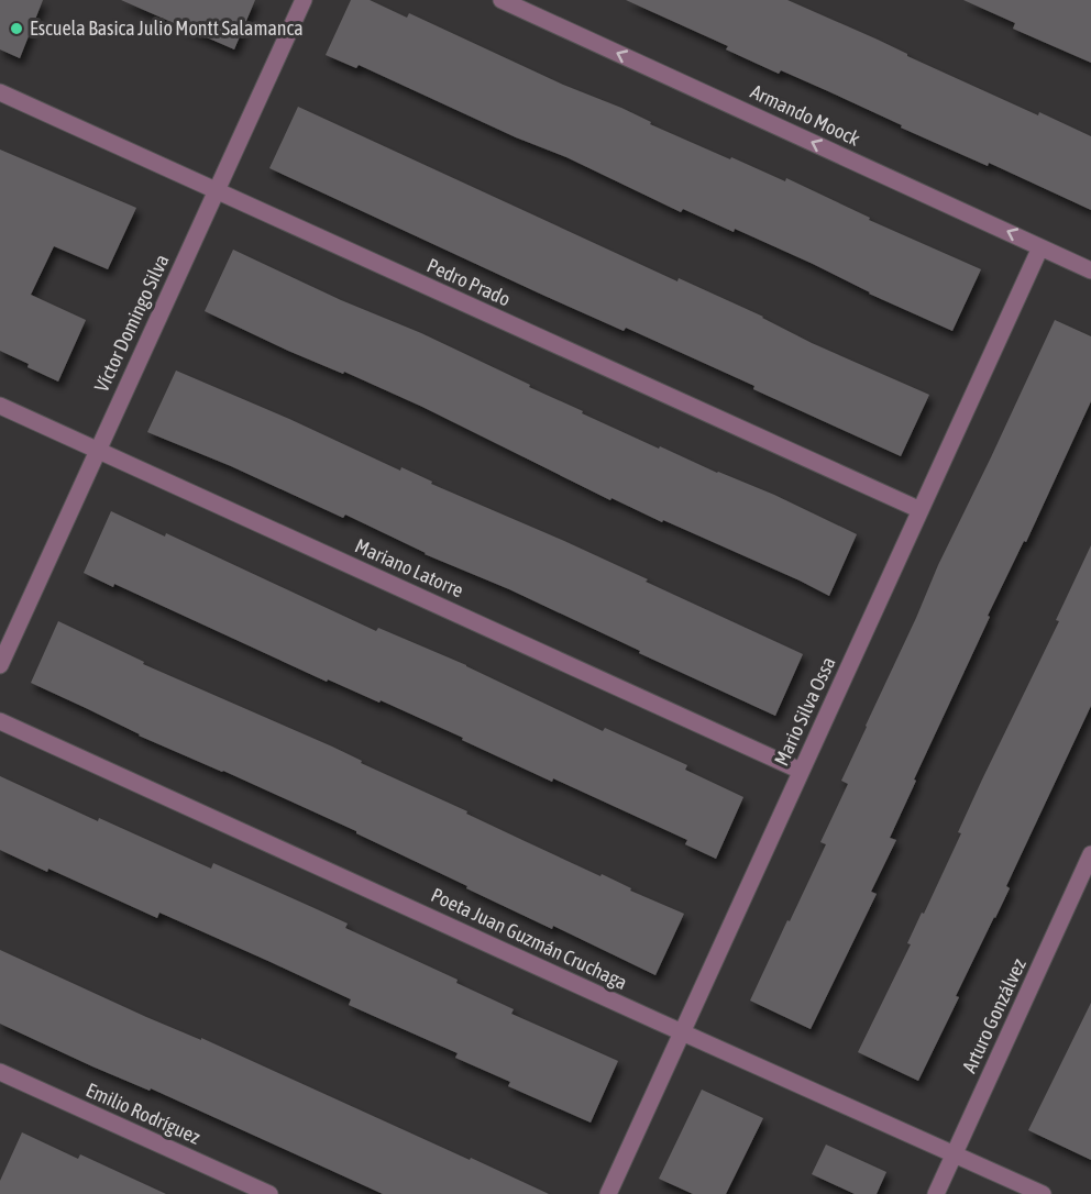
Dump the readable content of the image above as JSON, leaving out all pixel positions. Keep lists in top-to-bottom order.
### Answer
{
  "streets": {
    "street": [
      "Armando Moock",
      "Pedro Prado",
      "Víctor Domingo Silva",
      "Mariano Latorre",
      "Mario Silva Ossa",
      "Poeta Juan Guzmán Cruchaga",
      "Arturo Gonzálvez",
      "Emilio Rodríguez"
    ]
  },
  "crossings": [
    ["Armando Moock", "Mario Silva Ossa"],
    ["Pedro Prado", "Víctor Domingo Silva"],
    ["Pedro Prado", "Mario Silva Ossa"],
    ["Víctor Domingo Silva", "Mariano Latorre"],
    ["Mariano Latorre", "Mario Silva Ossa"],
    ["Mario Silva Ossa", "Poeta Juan Guzmán Cruchaga"],
    ["Poeta Juan Guzmán Cruchaga", "Arturo Gonzálvez"]
  ],
  "one_way": ["Armando Moock"],
  "places": ["Escuela Basica Julio Montt Salamanca"]
}
